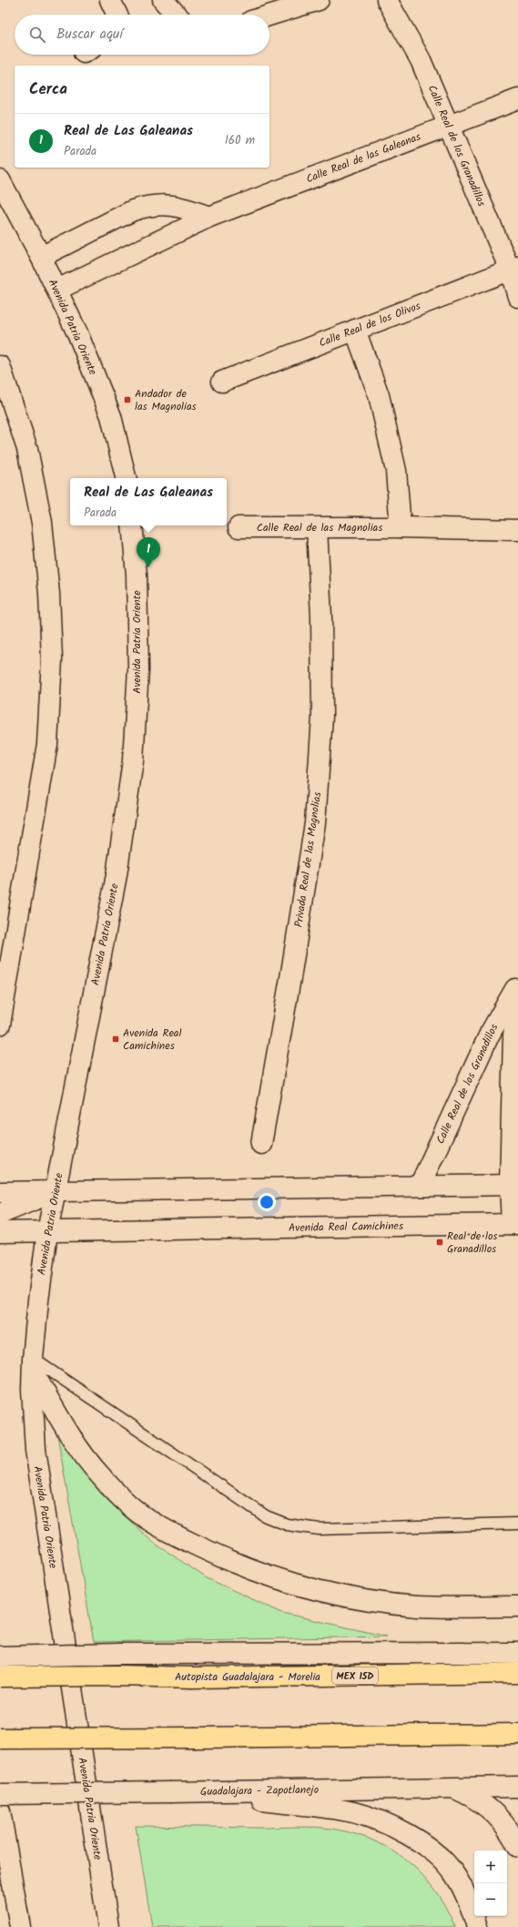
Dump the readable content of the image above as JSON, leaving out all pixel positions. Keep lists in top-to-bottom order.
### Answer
{
  "streets": {
    "highway": ["MEX 15D", "Autopista Guadalajara - Morelia"],
    "street": [
      "Calle Real de los Granadillos",
      "Calle Real de las Galeanas",
      "Calle Real de los Olivos",
      "Avenida Patria Oriente",
      "Calle Real de las Magnolias",
      "Privada Real de las Magnolias",
      "Avenida Real Camichines",
      "Guadalajara - Zapotlanejo"
    ]
  },
  "crossings": [
    ["Calle Real de los Granadillos", "Calle Real de las Galeanas"],
    ["Calle Real de los Granadillos", "Calle Real de los Olivos"],
    ["Calle Real de los Granadillos", "Avenida Real Camichines"],
    ["Calle Real de las Galeanas", "Avenida Patria Oriente"],
    ["Avenida Patria Oriente", "Avenida Real Camichines"],
    ["Calle Real de las Magnolias", "Privada Real de las Magnolias"]
  ],
  "places": {
    "transit": ["Andador de las Magnolias", "Avenida Real Camichines", "Real de los Granadillos"]
  },
  "page": {
    "search": "Buscar aquí",
    "heading": "Cerca",
    "list": [
      {
        "mark": "1",
        "name": "Real de Las Galeanas",
        "note": "Parada",
        "value": "160 m"
      }
    ],
    "popup": ["Real de Las Galeanas", "Parada"],
    "pins": "1",
    "map_buttons": ["+", "−"]
  }
}
